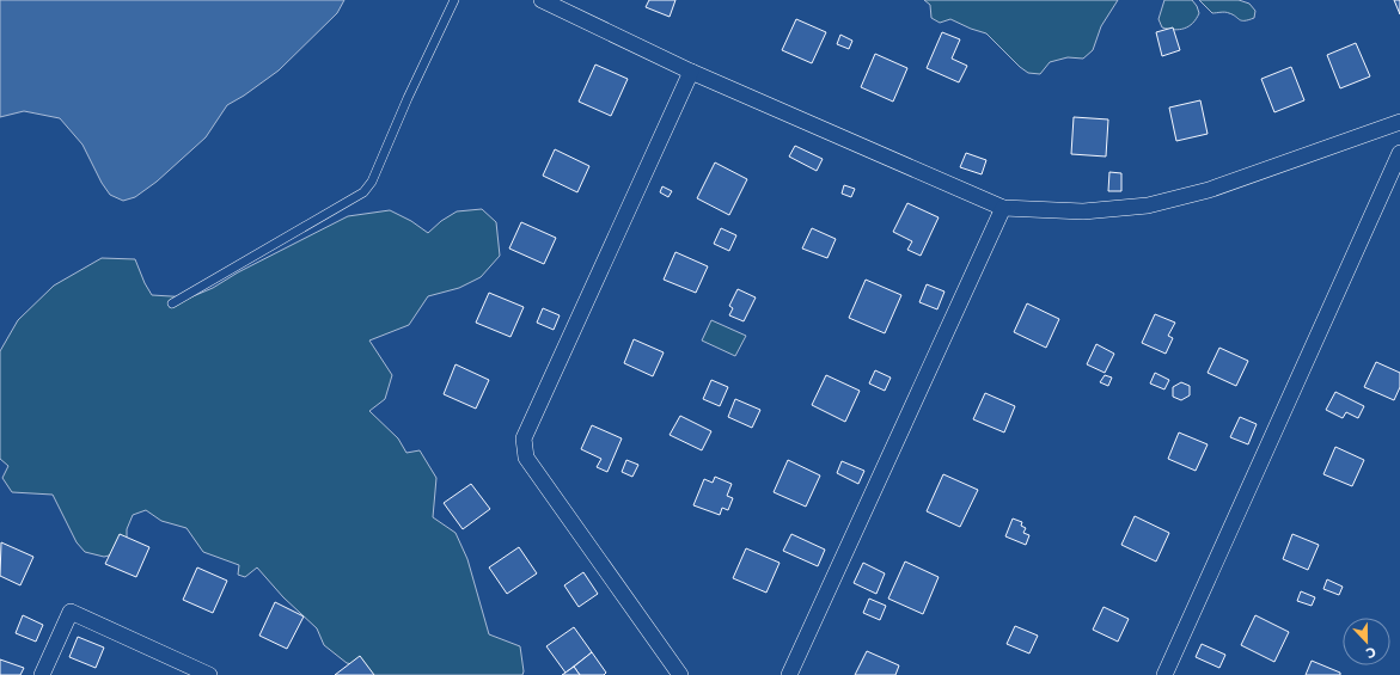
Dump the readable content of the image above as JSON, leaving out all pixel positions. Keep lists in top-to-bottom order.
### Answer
{
  "north": "bottom"
}
